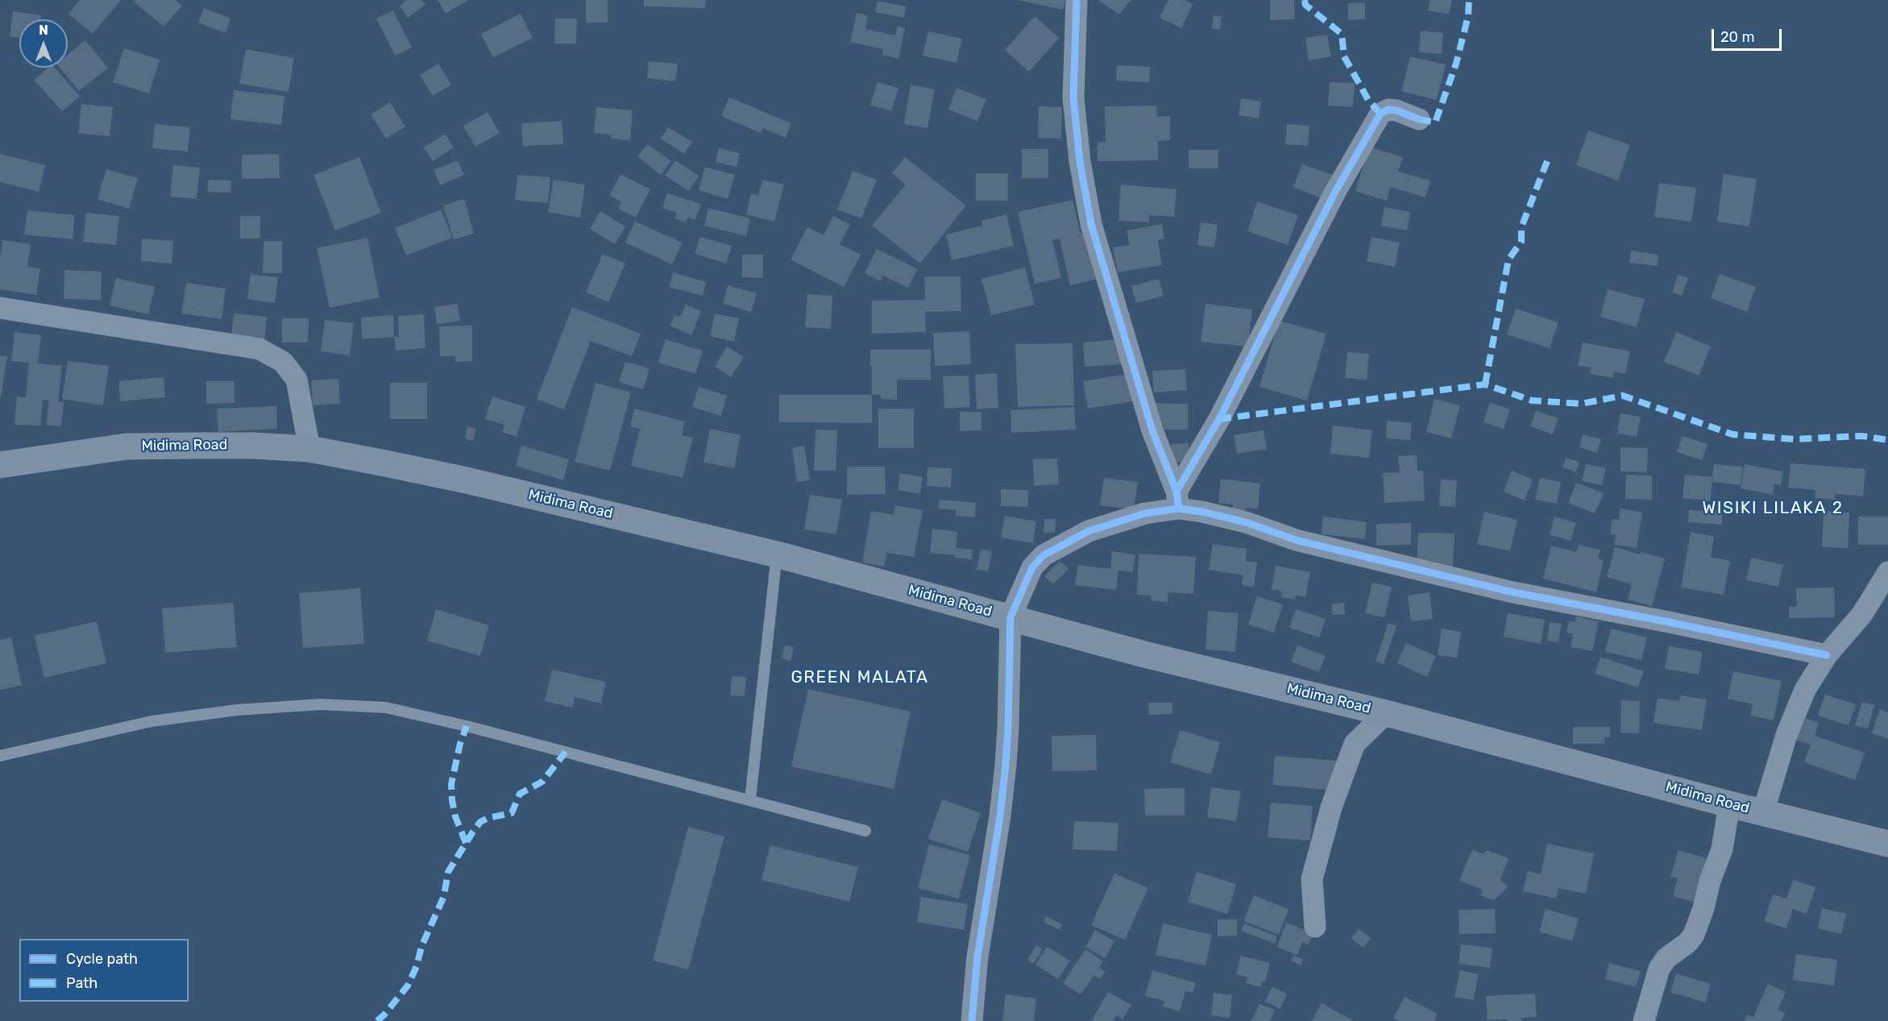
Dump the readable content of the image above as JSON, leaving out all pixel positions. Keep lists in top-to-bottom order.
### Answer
{
  "streets": {
    "main road": ["Midima Road"]
  },
  "districts": ["WISIKI LILAKA 2", "GREEN MALATA"],
  "legend": ["Cycle path", "Path"],
  "scale_bar": "20 m",
  "north": "top"
}
